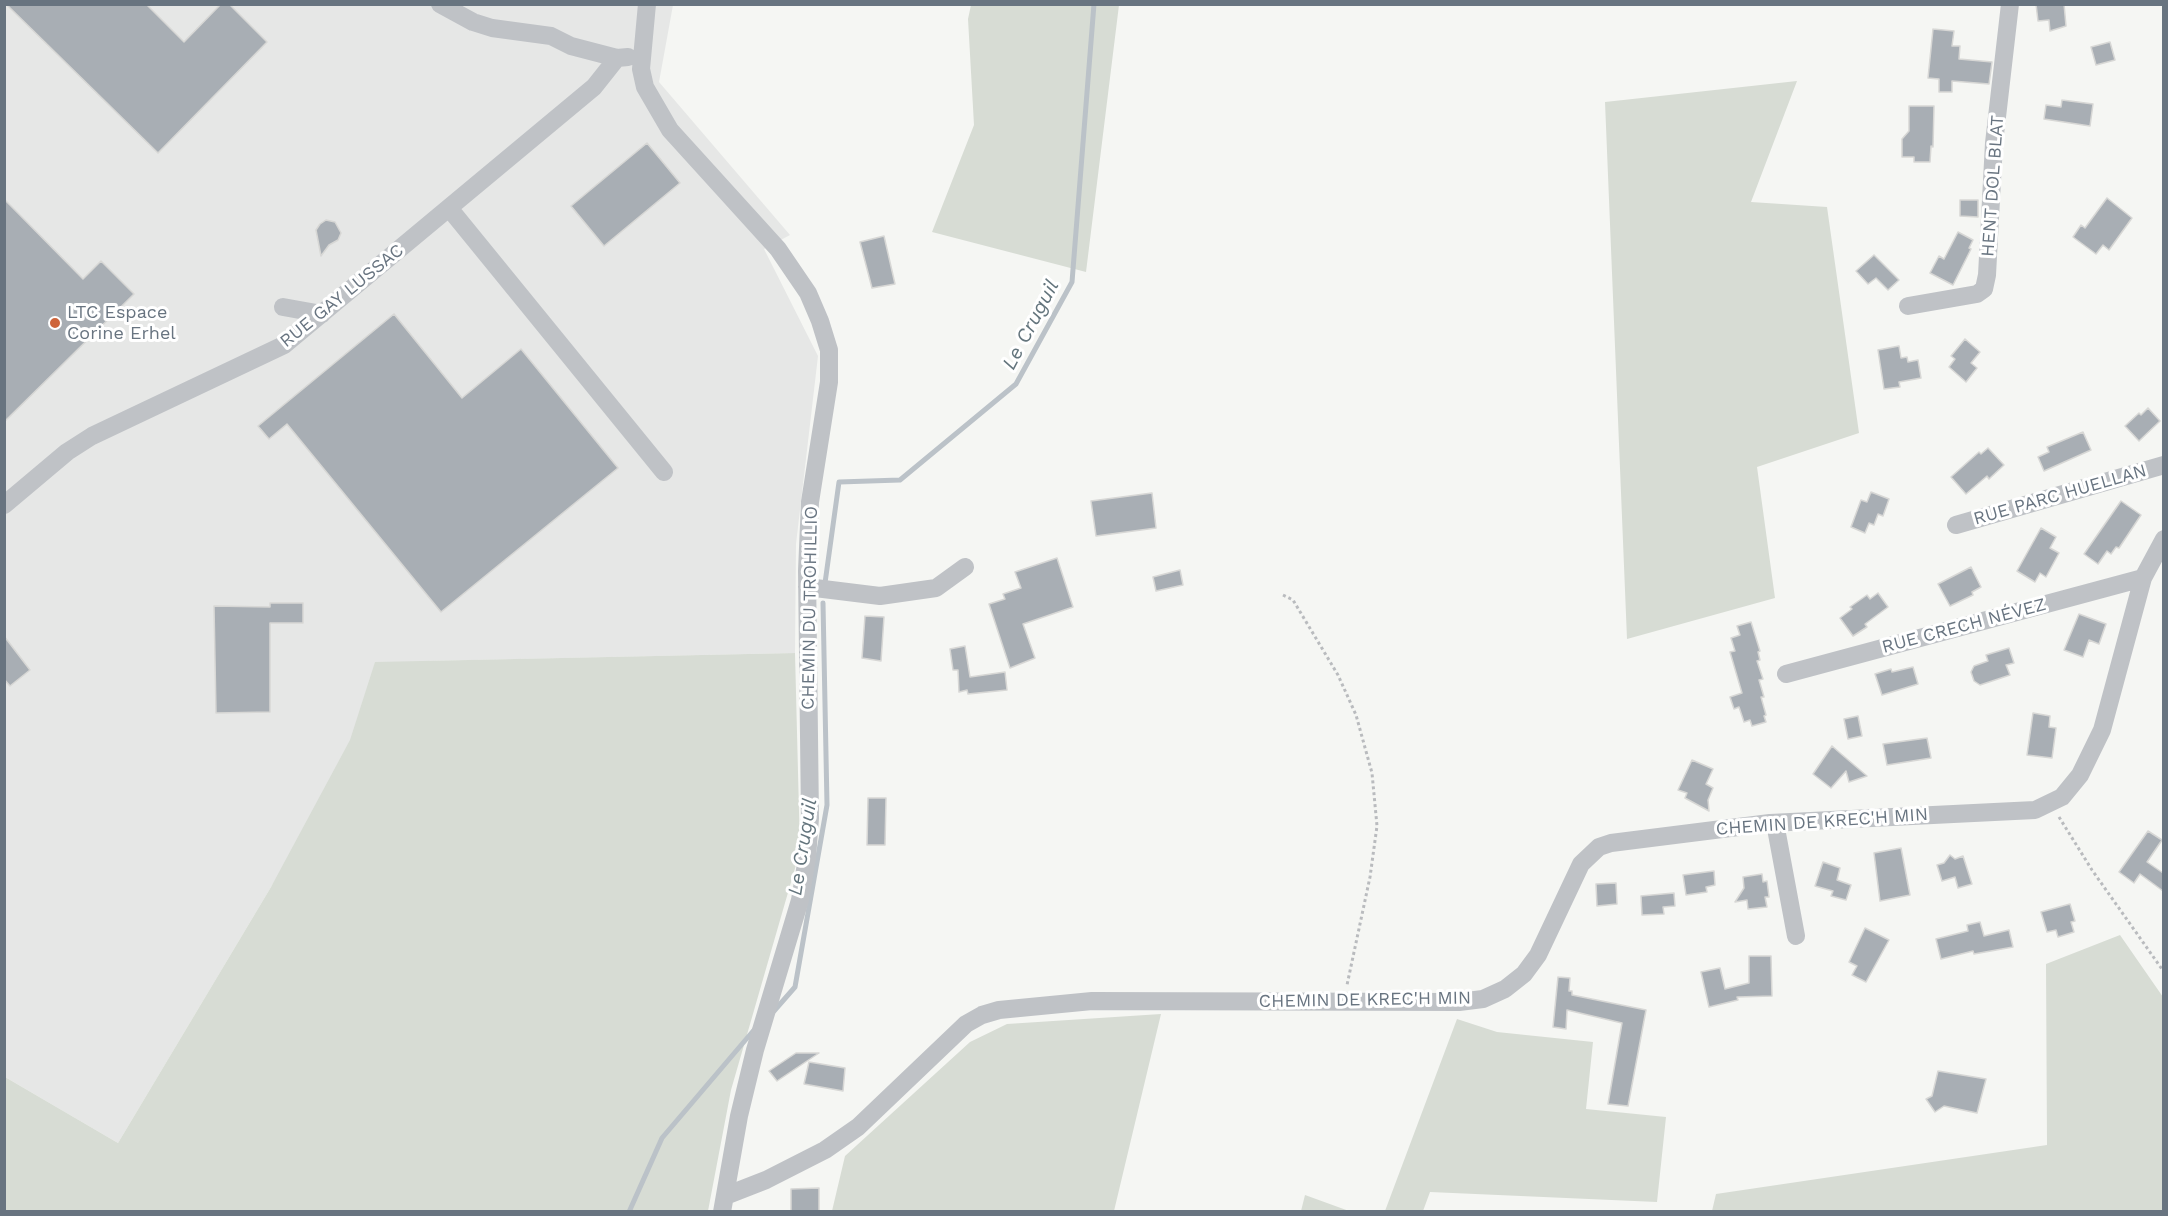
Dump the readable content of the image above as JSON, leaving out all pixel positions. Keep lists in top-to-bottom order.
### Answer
{
  "streets": {
    "street": [
      "HENT DOL BLAT",
      "RUE GAY LUSSAC",
      "RUE PARC HUELLAN",
      "CHEMIN DU TROHILLIO",
      "RUE CRECH NÉVEZ",
      "CHEMIN DE KREC'H MIN"
    ]
  },
  "crossings": [
    ["CHEMIN DU TROHILLIO", "CHEMIN DE KREC'H MIN"],
    ["RUE CRECH NÉVEZ", "CHEMIN DE KREC'H MIN"]
  ],
  "water": ["Le Cruguil"],
  "places": ["LTC Espace Corine Erhel"]
}
